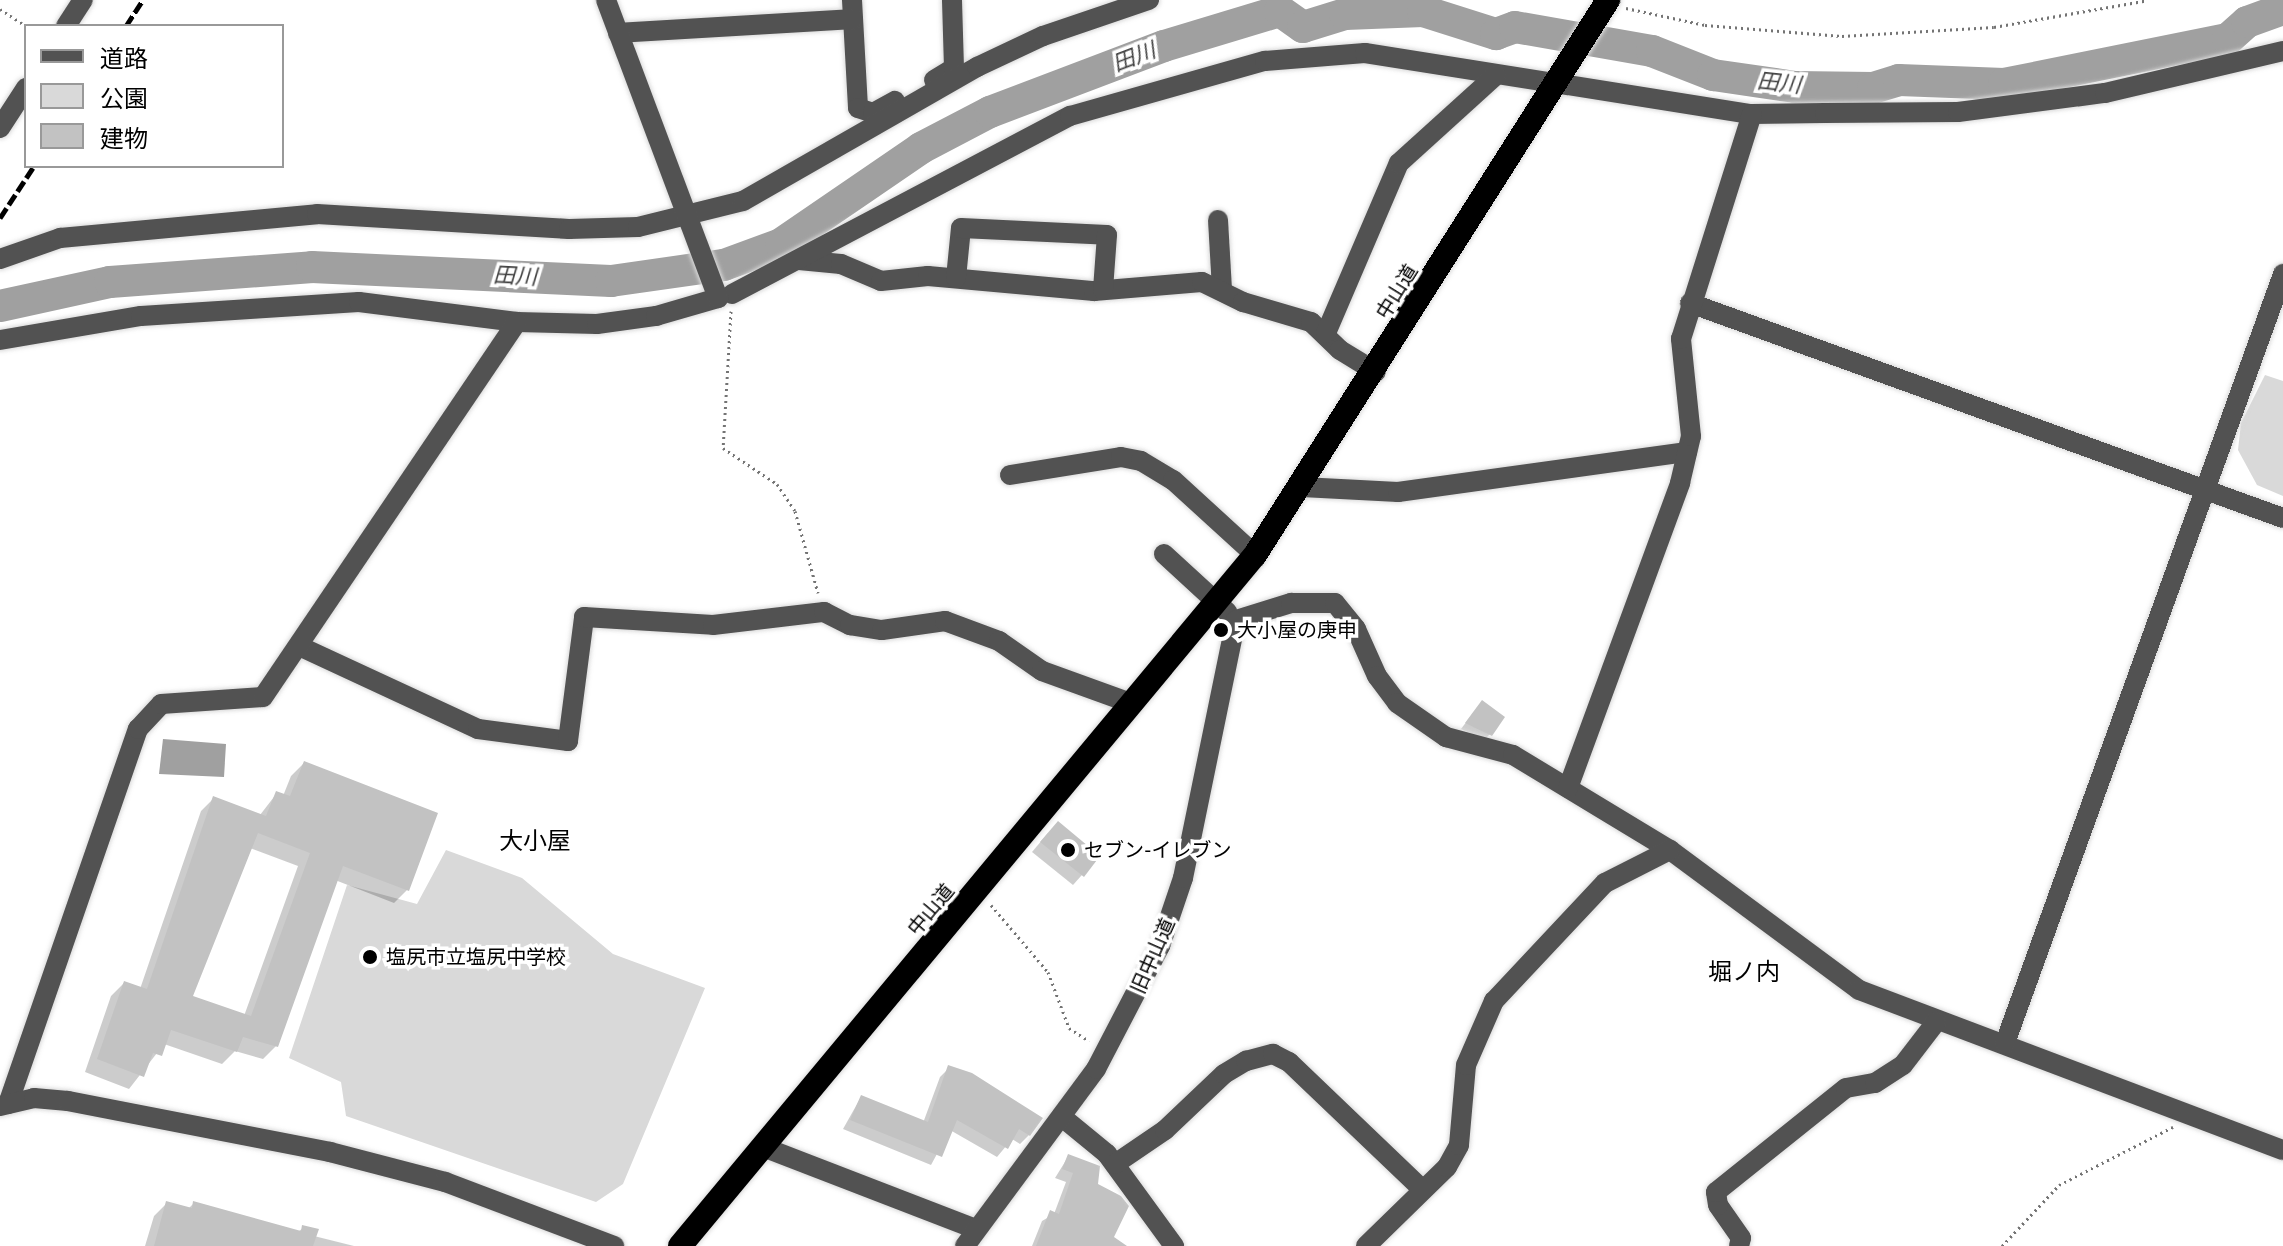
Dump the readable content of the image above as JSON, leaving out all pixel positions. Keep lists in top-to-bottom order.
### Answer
{
  "streets": {
    "highway": ["中山道"],
    "street": ["旧中山道"]
  },
  "crossings": [
    ["中山道", "旧中山道"]
  ],
  "districts": ["大小屋", "堀ノ内"],
  "water": ["田川"],
  "places": ["大小屋の庚申", "セブン-イレブン", "塩尻市立塩尻中学校"],
  "legend": ["道路", "公園", "建物"]
}
